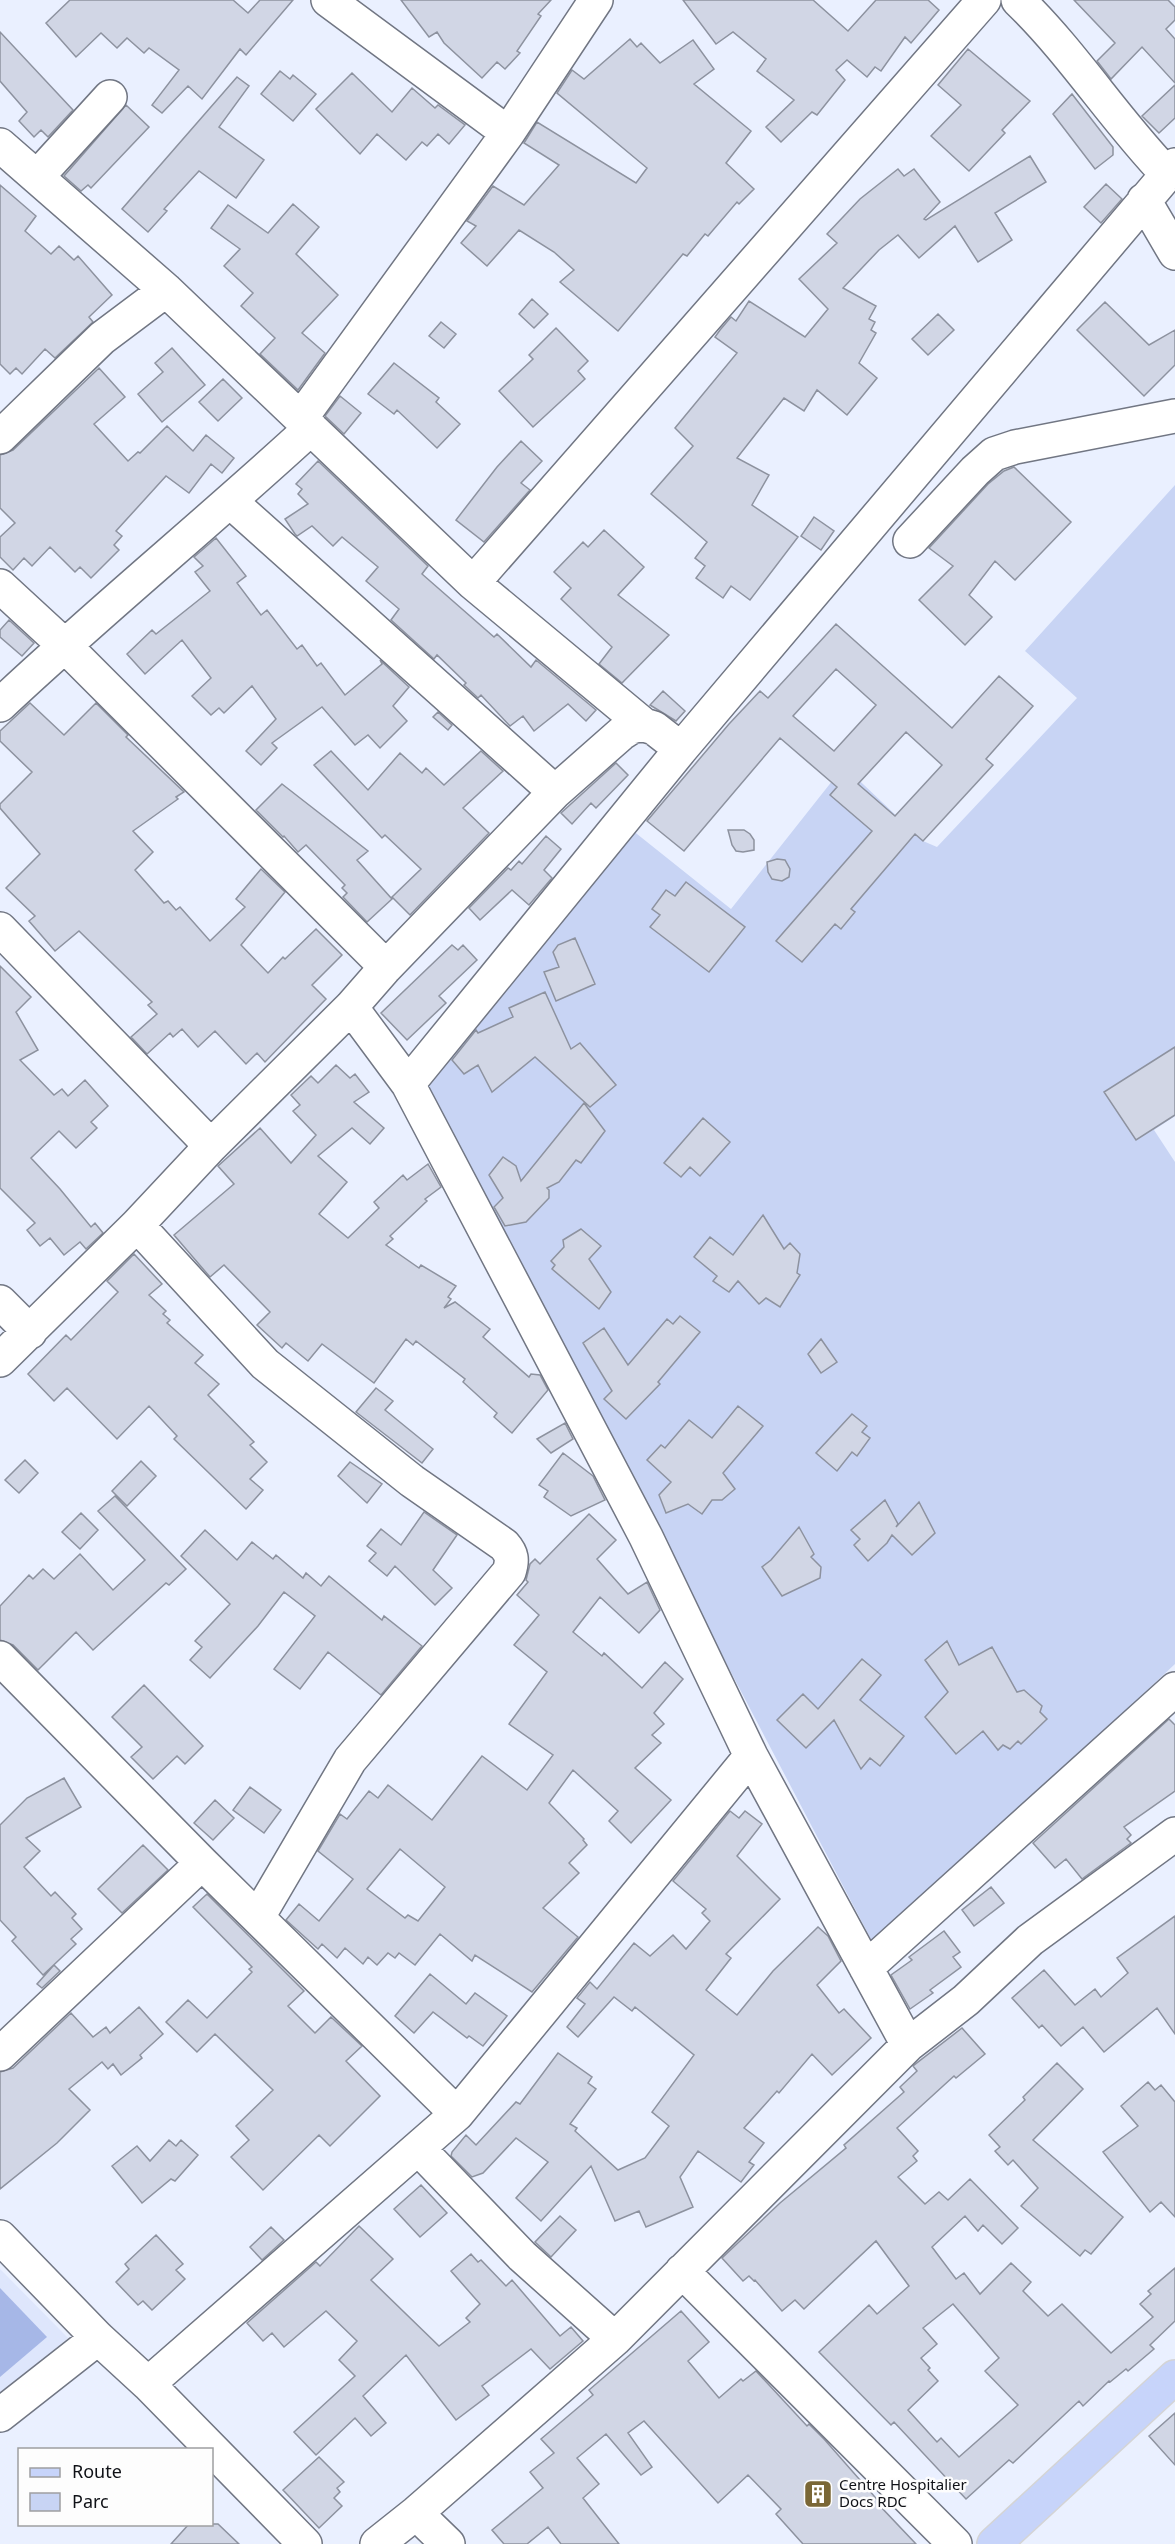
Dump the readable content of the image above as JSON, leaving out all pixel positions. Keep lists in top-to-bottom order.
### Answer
{
  "places": {
    "building": ["Centre Hospitalier Docs RDC"]
  },
  "legend": ["Route", "Parc"]
}
